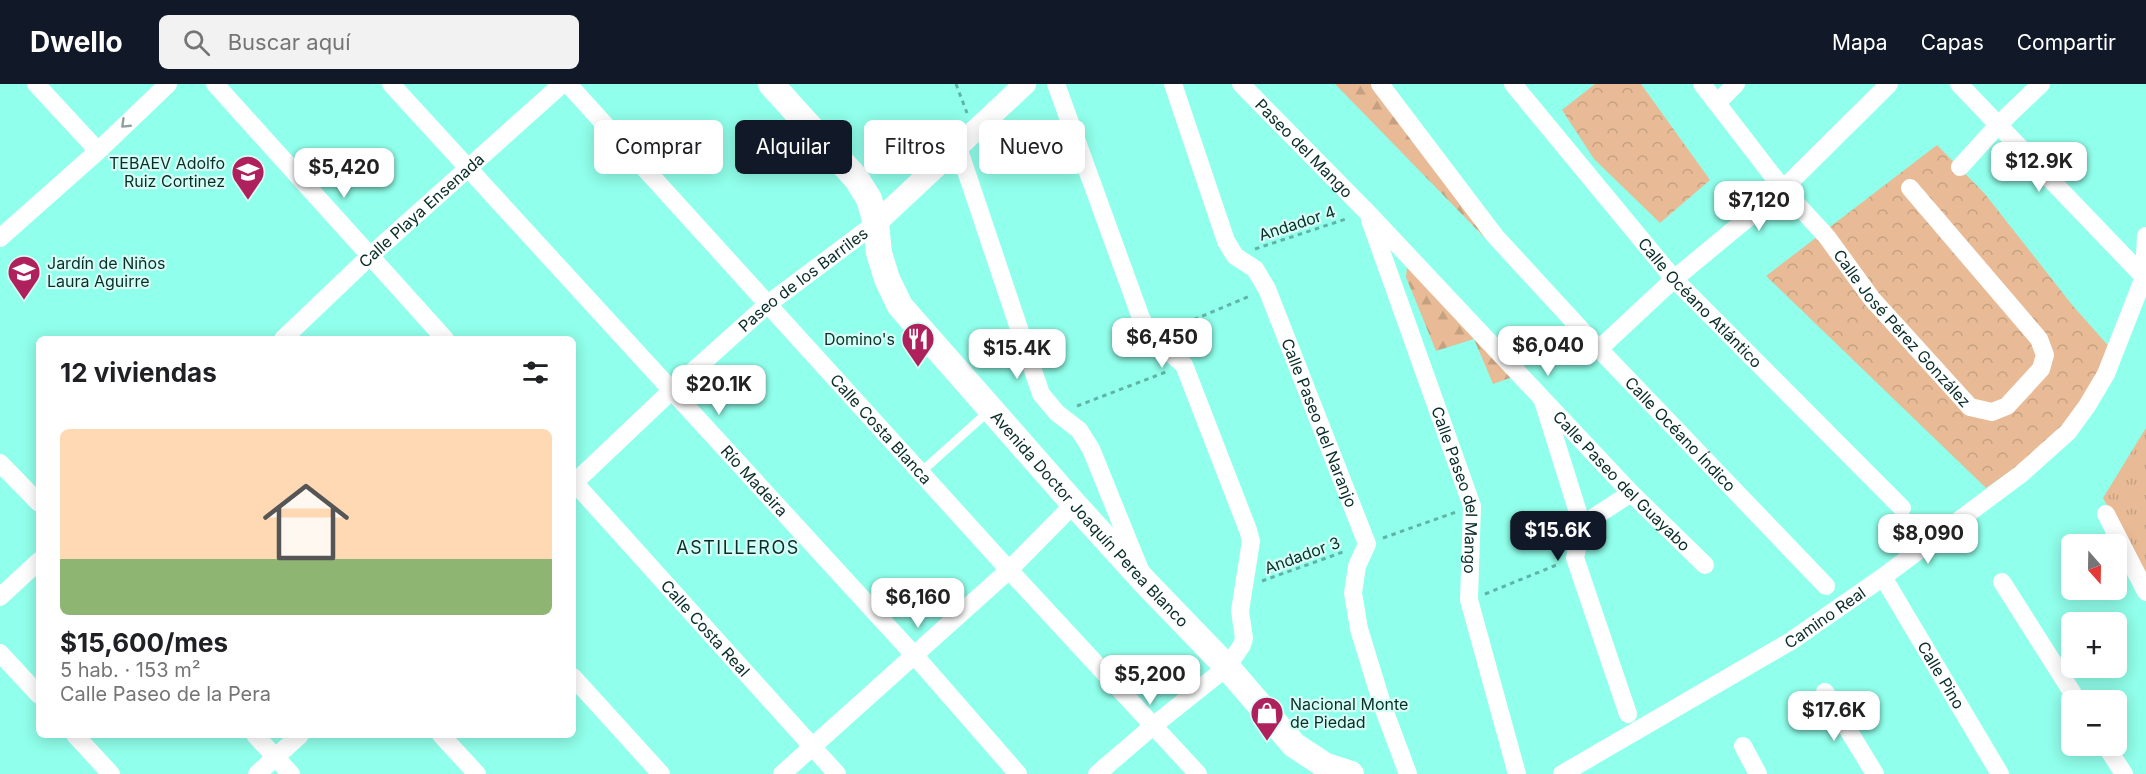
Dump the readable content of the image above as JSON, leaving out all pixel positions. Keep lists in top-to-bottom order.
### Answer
{
  "streets": {
    "main road": ["Avenida Doctor Joaquín Perea Blanco"],
    "street": [
      "Paseo del Mango",
      "Calle Playa Ensenada",
      "Paseo de los Barriles",
      "Calle Océano Atlántico",
      "Calle José Pérez González",
      "Calle Paseo del Naranjo",
      "Calle Costa Blanca",
      "Calle Océano Índico",
      "Río Madeira",
      "Calle Paseo del Guayabo",
      "Calle Paseo del Mango",
      "Camino Real",
      "Calle Costa Real",
      "Calle Pino"
    ],
    "path": ["Andador 4", "Andador 3"]
  },
  "crossings": [
    ["Paseo del Mango", "Andador 4"],
    ["Paseo del Mango", "Calle Paseo del Guayabo"],
    ["Paseo del Mango", "Calle Paseo del Mango"],
    ["Calle Playa Ensenada", "Río Madeira"],
    ["Andador 4", "Calle Paseo del Naranjo"],
    ["Andador 4", "Calle Paseo del Guayabo"],
    ["Andador 4", "Calle Paseo del Mango"],
    ["Paseo de los Barriles", "Calle Costa Blanca"],
    ["Paseo de los Barriles", "Río Madeira"],
    ["Paseo de los Barriles", "Avenida Doctor Joaquín Perea Blanco"],
    ["Calle Paseo del Naranjo", "Andador 3"],
    ["Calle Paseo del Guayabo", "Calle Paseo del Mango"],
    ["Calle Paseo del Mango", "Andador 3"],
    ["Camino Real", "Calle Pino"]
  ],
  "districts": ["ASTILLEROS"],
  "places": {
    "school or university": ["TEBAEV Adolfo Ruiz Cortinez", "Jardín de Niños Laura Aguirre"],
    "restaurant": ["Domino's"],
    "shop": ["Nacional Monte de Piedad"]
  },
  "north": "bottom",
  "page": {
    "header": "Dwello",
    "search": "Buscar aquí",
    "nav": ["Mapa", "Capas", "Compartir"],
    "chip": [
      "Comprar",
      "Alquilar",
      "Filtros",
      "Nuevo"
    ],
    "price": [
      "$12.9K",
      "$5,420",
      "$7,120",
      "$6,450",
      "$6,040",
      "$15.4K",
      "$20.1K",
      "$15.6K",
      "$8,090",
      "$6,160",
      "$5,200",
      "$17.6K"
    ],
    "heading": "12 viviendas",
    "list": [
      {
        "name": "$15,600/mes",
        "note": "5 hab. · 153 m² · Calle Paseo de la Pera"
      }
    ],
    "map_buttons": ["+", "−"]
  }
}
